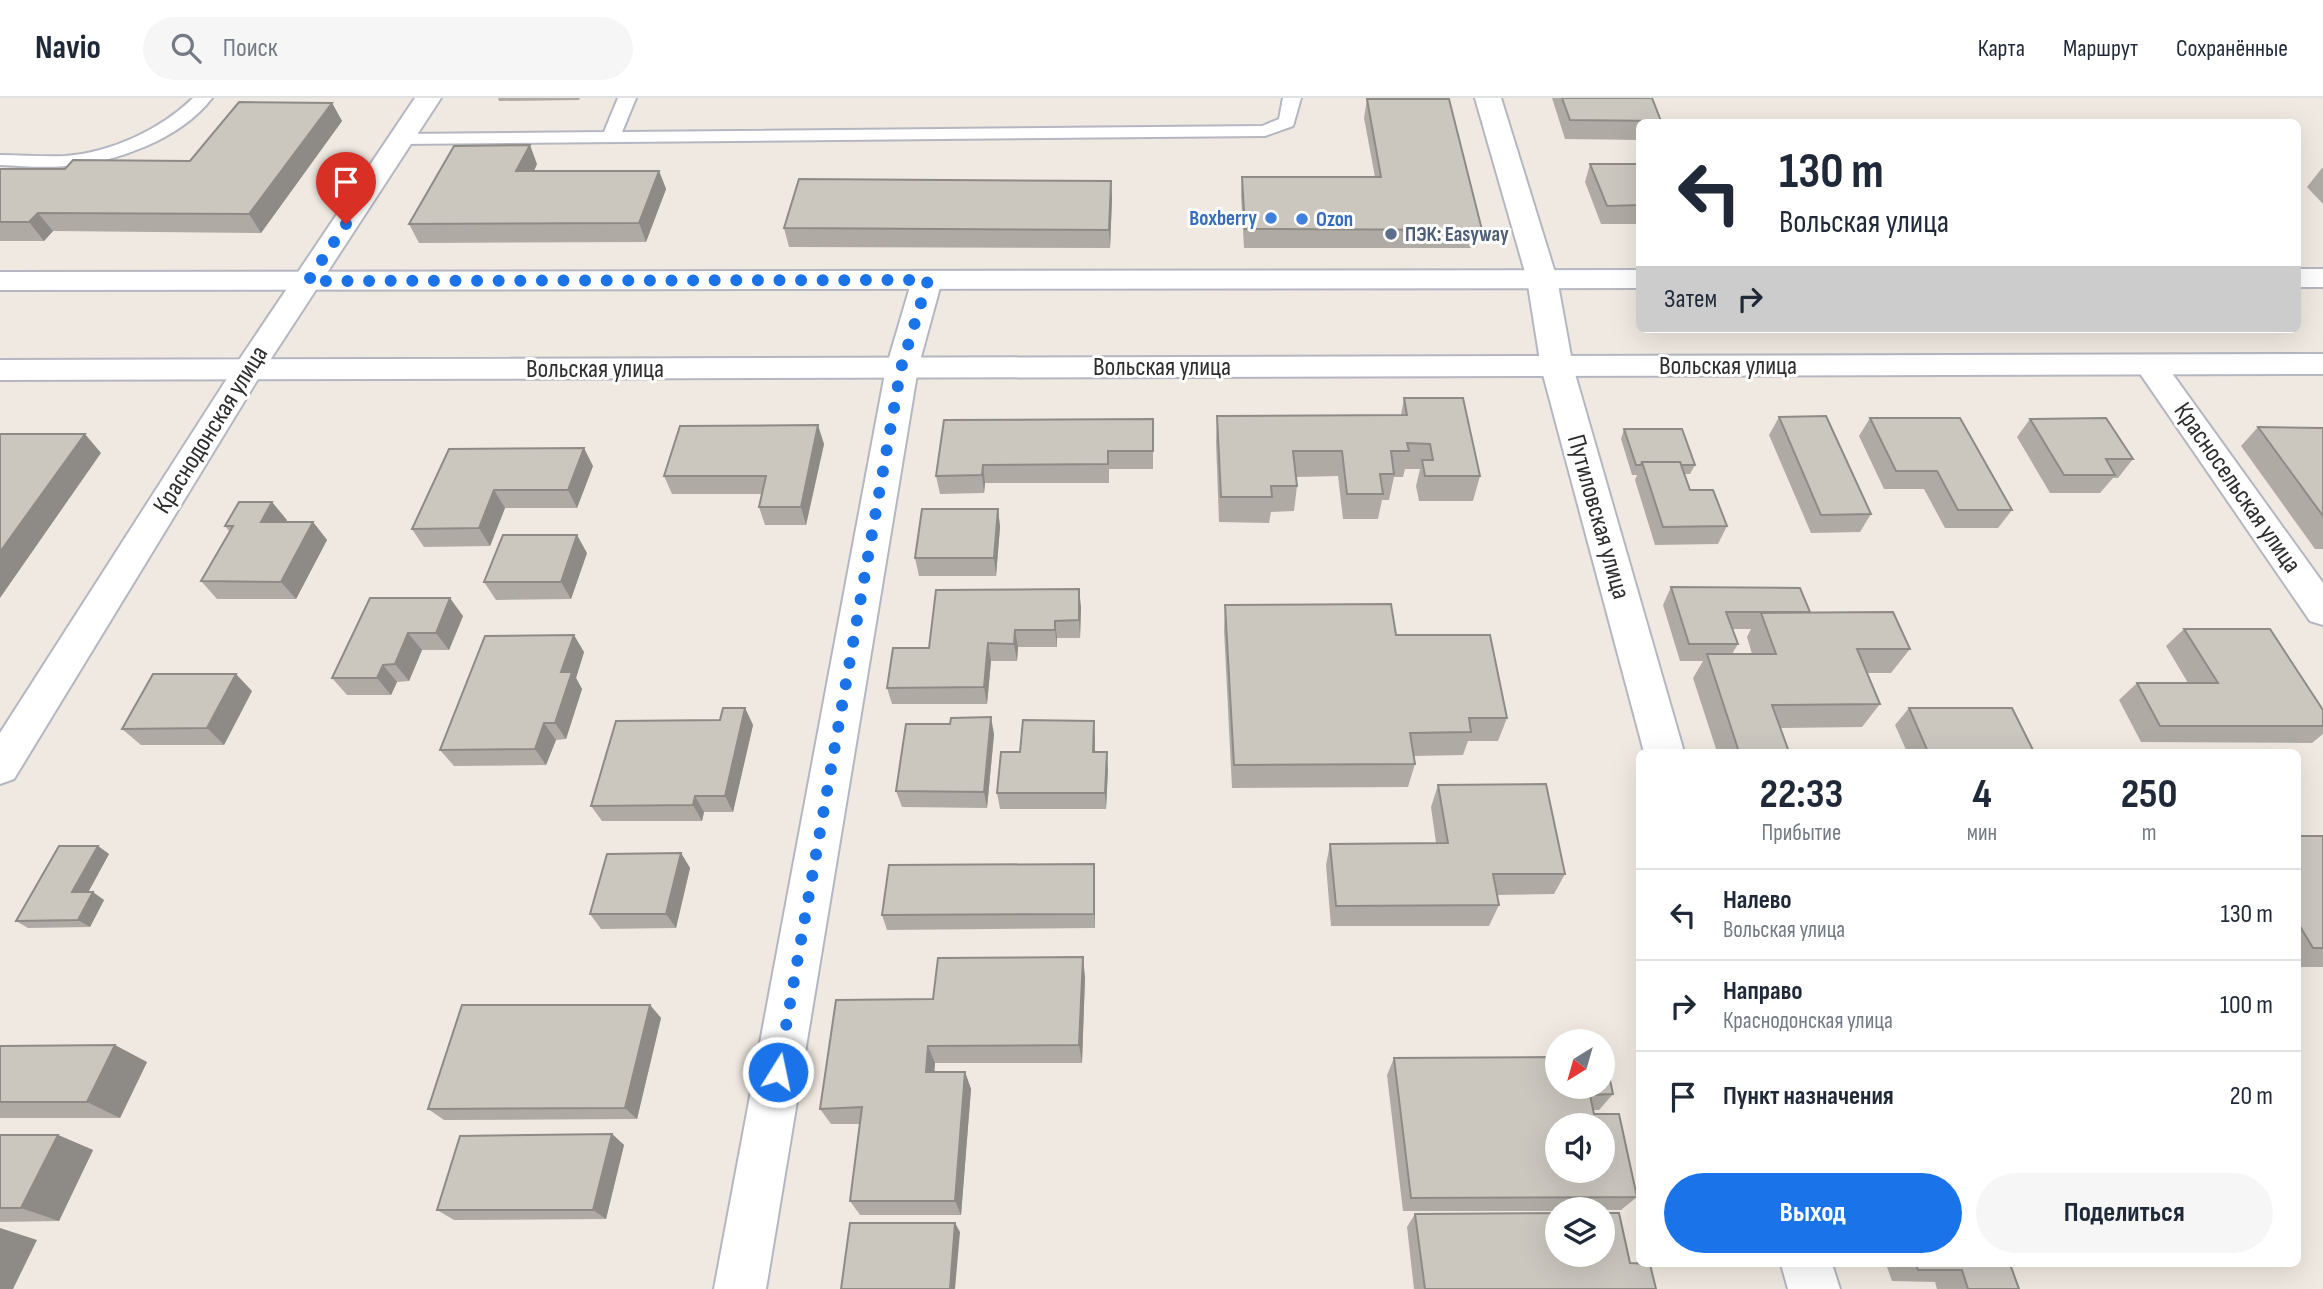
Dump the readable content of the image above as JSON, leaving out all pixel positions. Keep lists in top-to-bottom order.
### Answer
{
  "streets": {
    "main road": [
      "Вольская улица",
      "Краснодонская улица",
      "Красносельская улица",
      "Путиловская улица"
    ]
  },
  "crossings": [
    ["Вольская улица", "Краснодонская улица"],
    ["Вольская улица", "Красносельская улица"],
    ["Вольская улица", "Путиловская улица"]
  ],
  "places": ["Boxberry", "Ozon", "ПЭК: Easyway"],
  "north": "bottom left",
  "page": {
    "header": "Navio",
    "search": "Поиск",
    "nav": ["Карта", "Маршрут", "Сохранённые"],
    "turn": ["130 m", "Вольская улица"],
    "then": "Затем",
    "eta": [
      "22:33",
      "Прибытие",
      "4",
      "мин",
      "250",
      "m"
    ],
    "list": [
      {
        "name": "Налево",
        "note": "Вольская улица",
        "value": "130 m"
      },
      {
        "name": "Направо",
        "note": "Краснодонская улица",
        "value": "100 m"
      },
      {
        "name": "Пункт назначения",
        "value": "20 m"
      }
    ],
    "buttons": ["Выход", "Поделиться"]
  }
}
